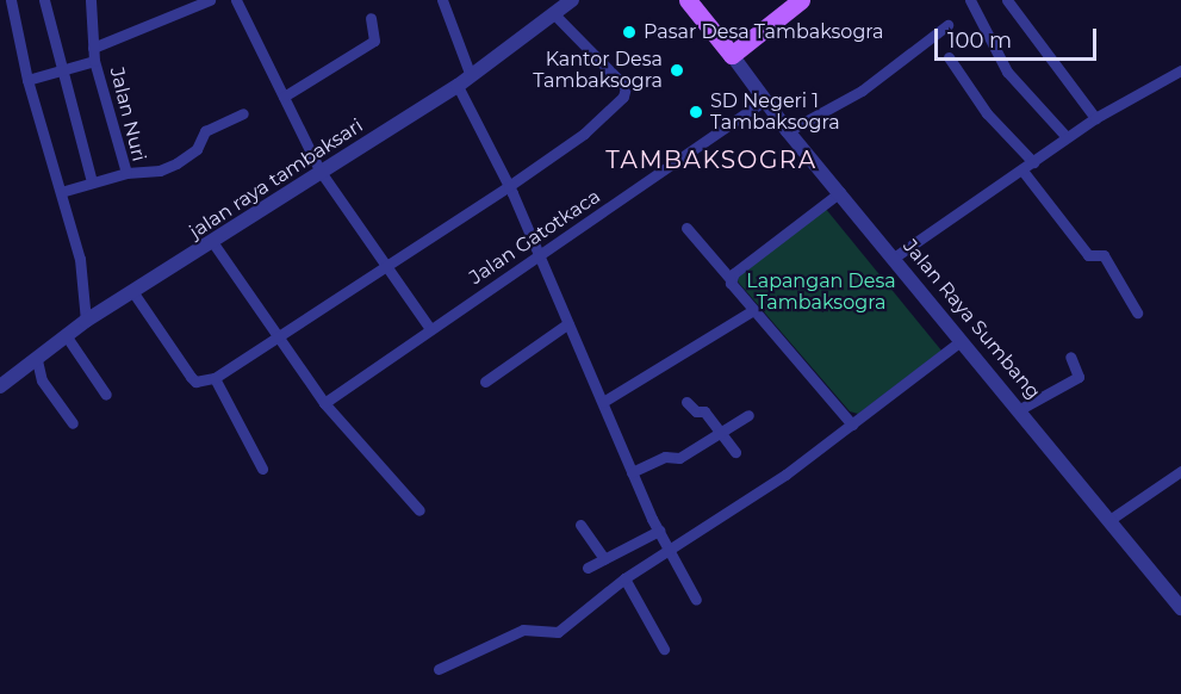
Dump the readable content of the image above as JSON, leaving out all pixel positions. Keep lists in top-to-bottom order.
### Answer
{
  "streets": {
    "street": [
      "Jalan Nuri",
      "jalan raya tambaksari",
      "Jalan Gatotkaca",
      "Jalan Raya Sumbang"
    ]
  },
  "crossings": [
    ["Jalan Gatotkaca", "Jalan Raya Sumbang"]
  ],
  "districts": ["TAMBAKSOGRA"],
  "parks": ["Lapangan Desa Tambaksogra"],
  "places": ["Pasar Desa Tambaksogra", "Kantor Desa Tambaksogra", "SD Negeri 1 Tambaksogra"],
  "scale_bar": "100 m"
}
